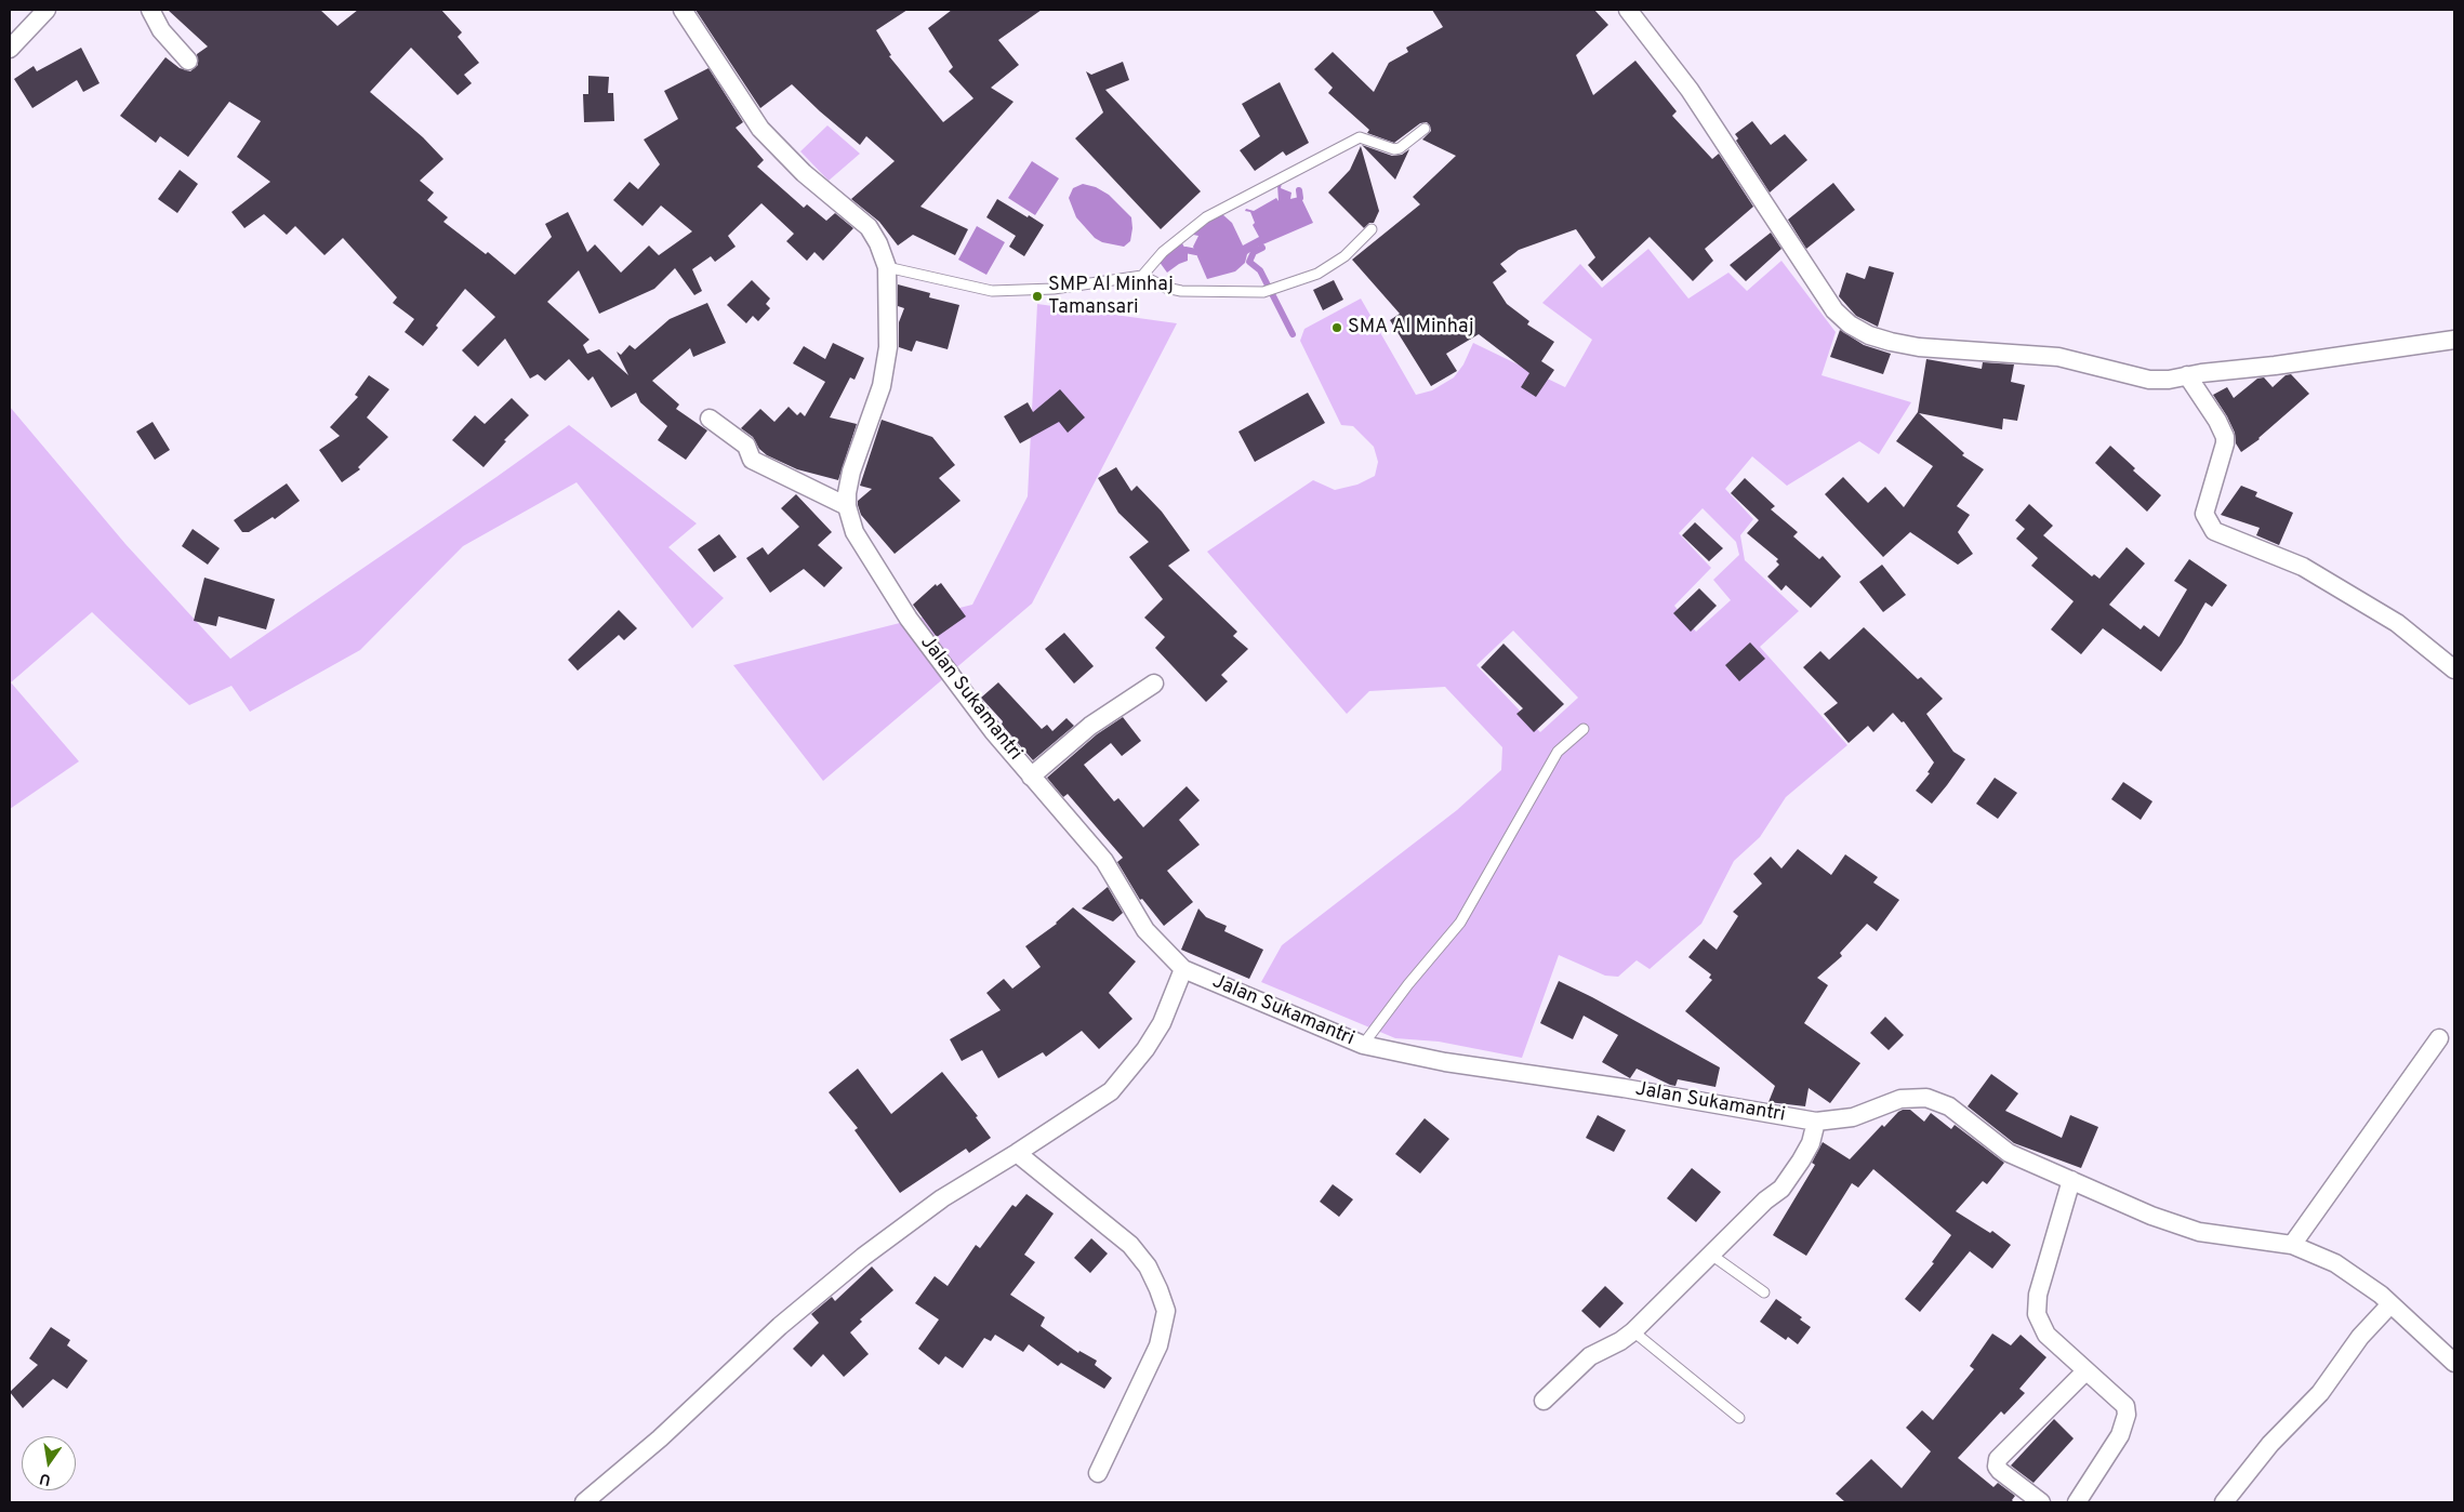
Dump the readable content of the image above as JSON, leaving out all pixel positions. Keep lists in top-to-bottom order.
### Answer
{
  "streets": {
    "street": ["Jalan Sukamantri"]
  },
  "places": ["SMP Al Minhaj Tamansari", "SMA Al Minhaj"],
  "north": "bottom"
}
